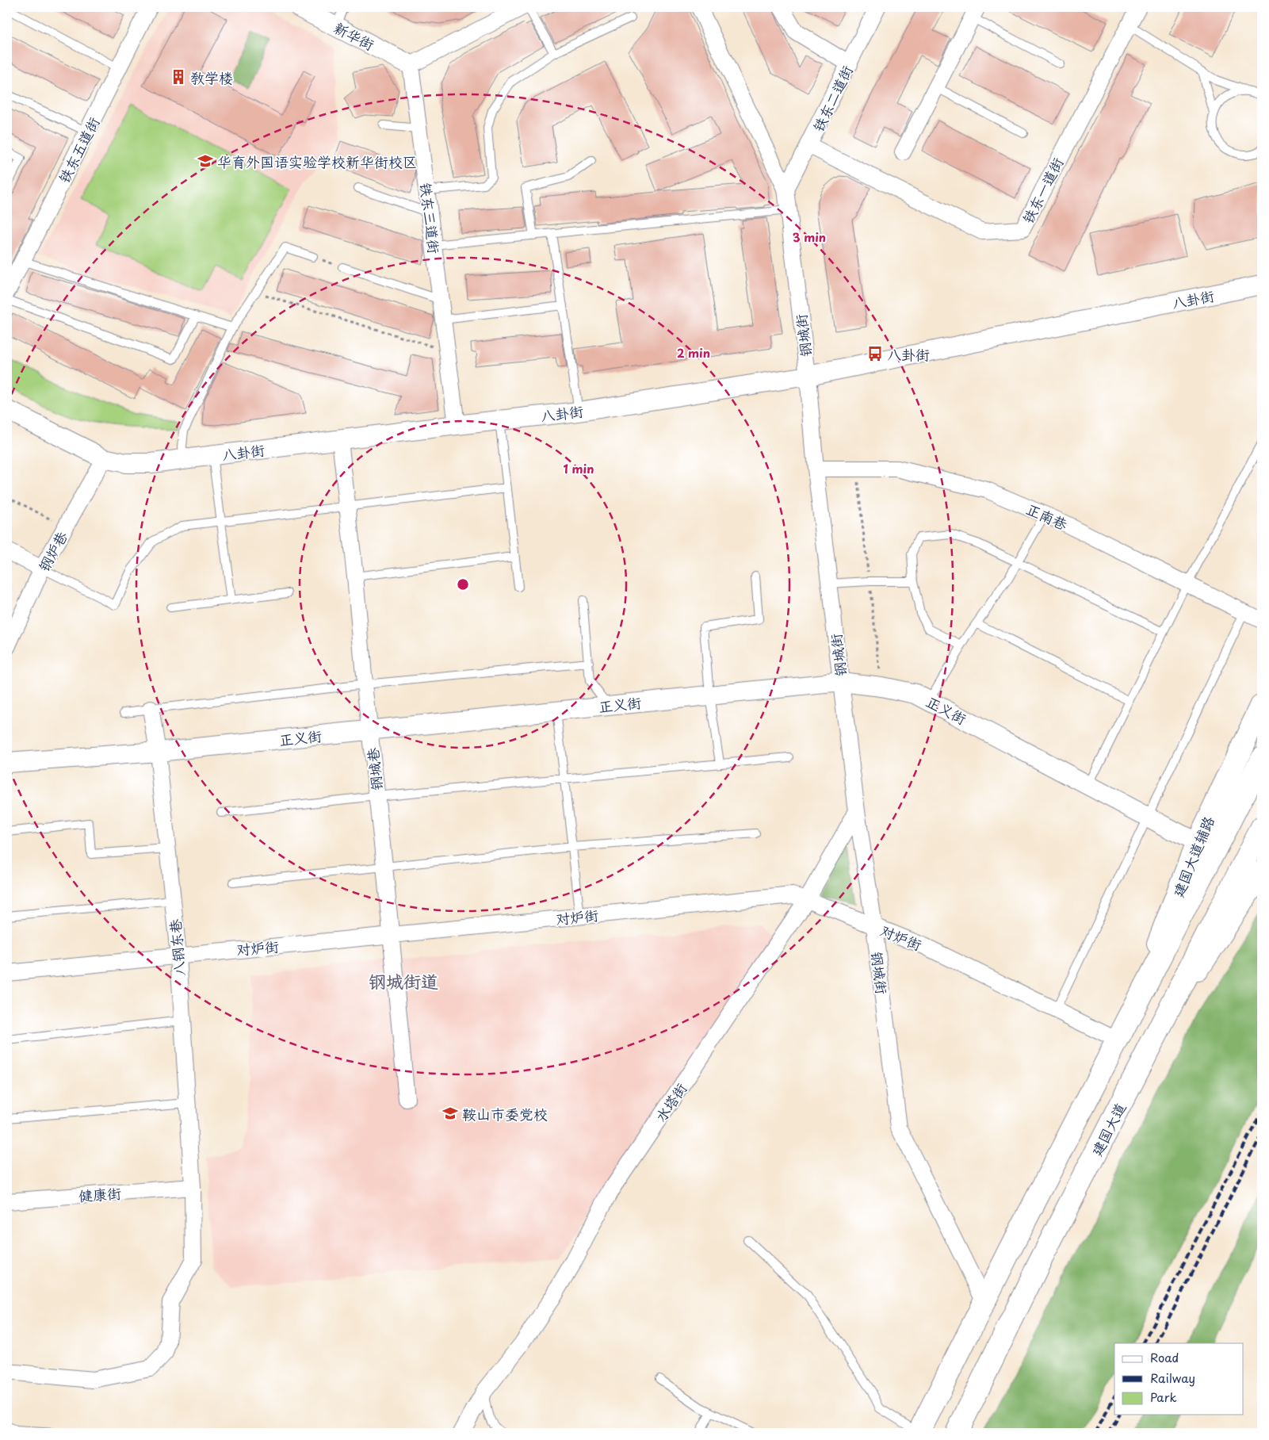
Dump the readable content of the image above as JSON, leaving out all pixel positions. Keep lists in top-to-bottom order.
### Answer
{
  "streets": {
    "main road": ["建国大道辅路", "建国大道"],
    "street": [
      "新华街",
      "铁东二道街",
      "铁东五道街",
      "铁东一道街",
      "铁东三道街",
      "八卦街",
      "钢城街",
      "正南巷",
      "钢炉巷",
      "正义街",
      "钢城巷",
      "对炉街",
      "八钢东巷",
      "水塔街",
      "健康街"
    ]
  },
  "crossings": [
    ["新华街", "铁东三道街"],
    ["铁东二道街", "铁东一道街"],
    ["铁东二道街", "钢城街"],
    ["铁东三道街", "八卦街"],
    ["八卦街", "钢城街"],
    ["八卦街", "钢炉巷"],
    ["八卦街", "钢城巷"],
    ["钢城街", "正南巷"],
    ["钢城街", "正义街"],
    ["钢城街", "对炉街"],
    ["钢城街", "水塔街"],
    ["正义街", "钢城巷"],
    ["正义街", "建国大道辅路"],
    ["正义街", "八钢东巷"],
    ["钢城巷", "对炉街"],
    ["对炉街", "八钢东巷"],
    ["对炉街", "水塔街"],
    ["八钢东巷", "健康街"]
  ],
  "districts": ["钢城街道"],
  "places": {
    "building": ["教学楼"],
    "school or university": ["华育外国语实验学校新华街校区", "鞍山市委党校"],
    "bus stop": ["八卦街"]
  },
  "legend": ["Road", "Railway", "Park"],
  "rings": ["3 min", "2 min", "1 min"]
}
